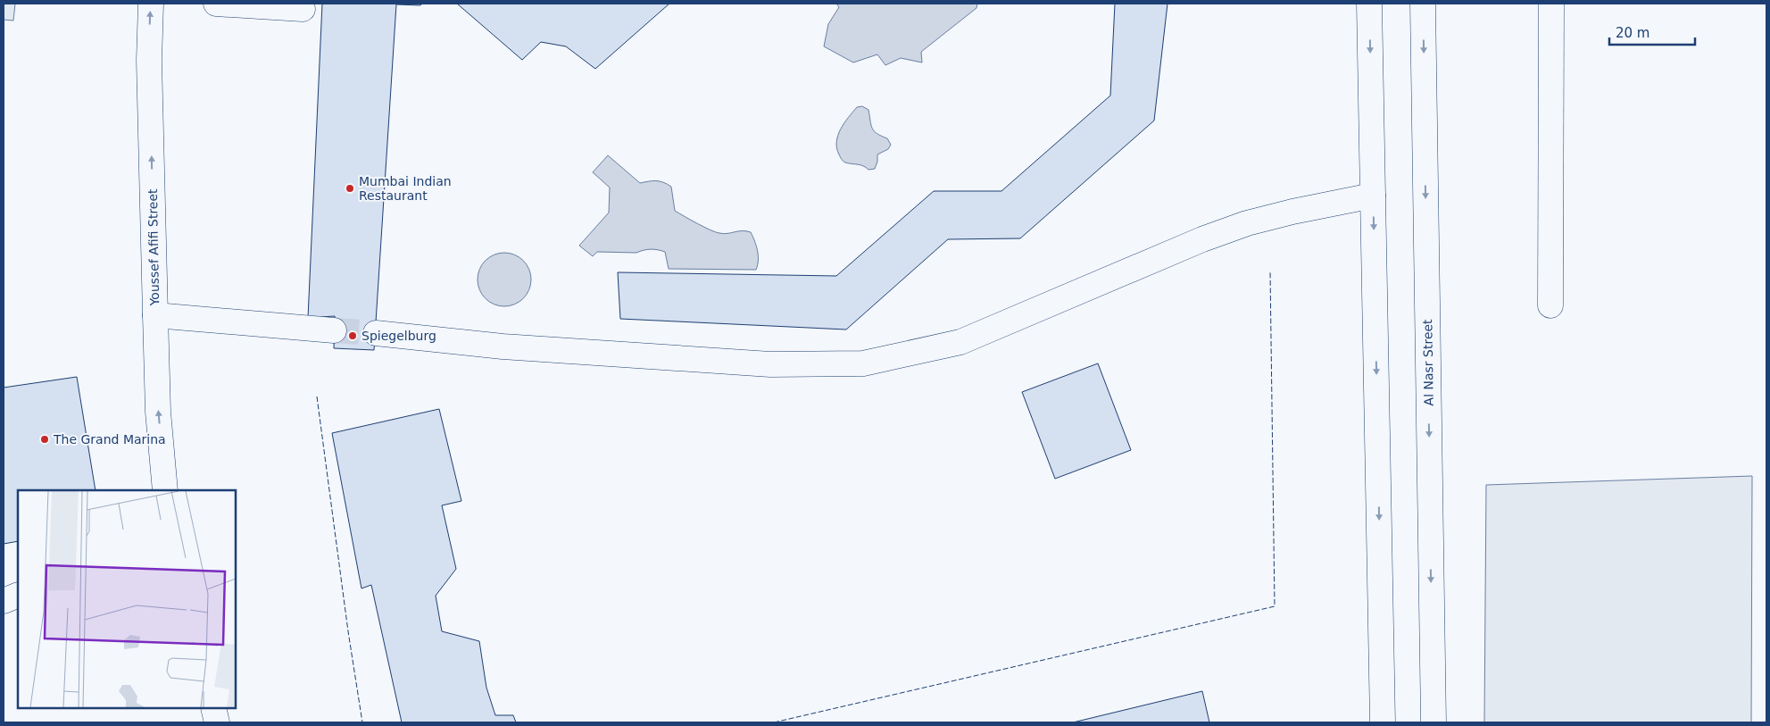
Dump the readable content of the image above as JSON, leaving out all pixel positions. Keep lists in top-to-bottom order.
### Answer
{
  "streets": {
    "street": ["Youssef Afifi Street", "Al Nasr Street"]
  },
  "one_way": ["Youssef Afifi Street"],
  "places": ["Mumbai Indian Restaurant", "Spiegelburg", "The Grand Marina"],
  "scale_bar": "20 m"
}
